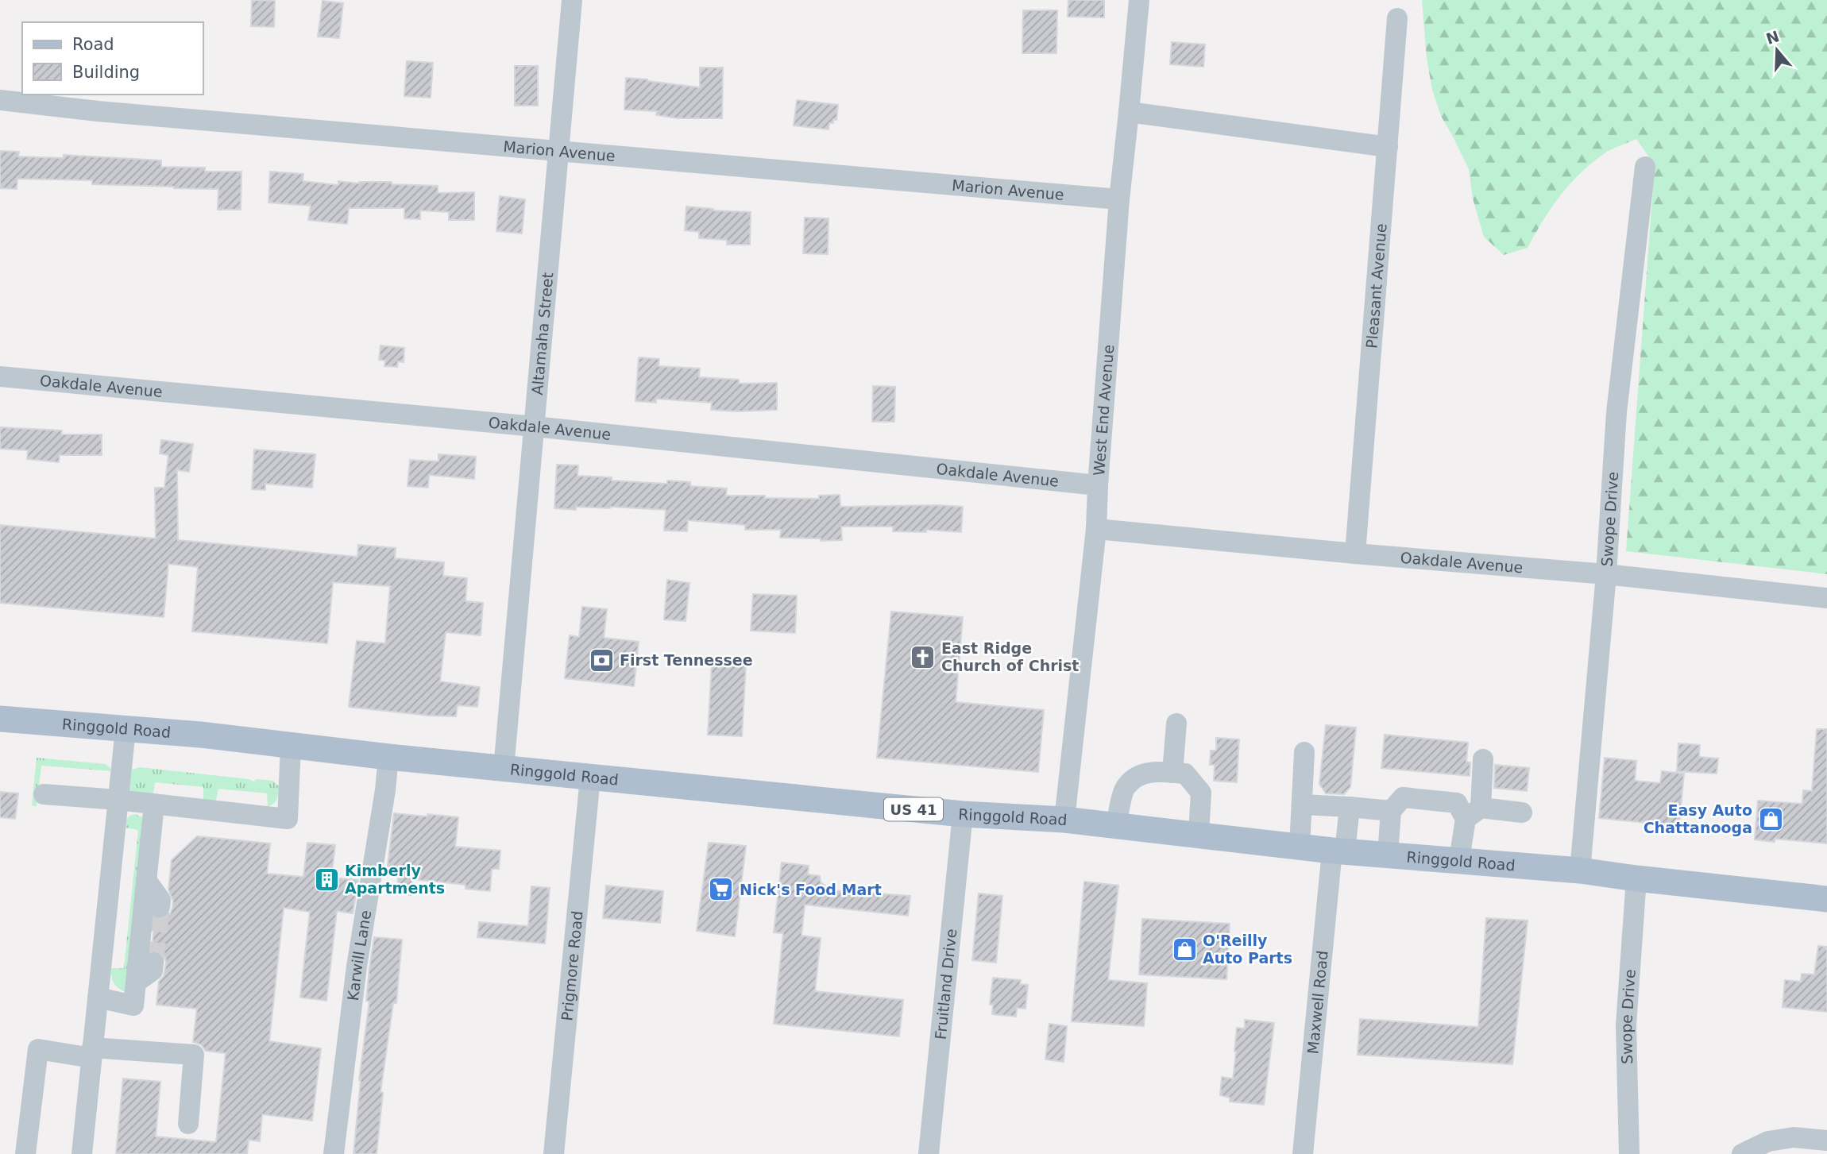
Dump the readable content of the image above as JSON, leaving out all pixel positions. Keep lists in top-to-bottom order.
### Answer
{
  "streets": {
    "main road": ["Ringgold Road", "US 41"],
    "street": [
      "Marion Avenue",
      "Pleasant Avenue",
      "Altamaha Street",
      "Oakdale Avenue",
      "West End Avenue",
      "Swope Drive",
      "Karwill Lane",
      "Prigmore Road",
      "Fruitland Drive",
      "Maxwell Road"
    ]
  },
  "crossings": [
    ["Marion Avenue", "Altamaha Street"],
    ["Marion Avenue", "West End Avenue"],
    ["Pleasant Avenue", "Oakdale Avenue"],
    ["Altamaha Street", "Oakdale Avenue"],
    ["Altamaha Street", "Ringgold Road"],
    ["Oakdale Avenue", "West End Avenue"],
    ["Oakdale Avenue", "Swope Drive"],
    ["West End Avenue", "Ringgold Road"],
    ["Swope Drive", "Ringgold Road"],
    ["Ringgold Road", "Karwill Lane"],
    ["Ringgold Road", "Prigmore Road"],
    ["Ringgold Road", "Fruitland Drive"],
    ["Ringgold Road", "Maxwell Road"]
  ],
  "places": {
    "church": ["East Ridge Church of Christ"],
    "bank": ["First Tennessee"],
    "shop": ["Easy Auto Chattanooga", "O'Reilly Auto Parts"],
    "building": ["Kimberly Apartments"],
    "supermarket": ["Nick's Food Mart"]
  },
  "legend": ["Road", "Building"],
  "north": "top"
}
